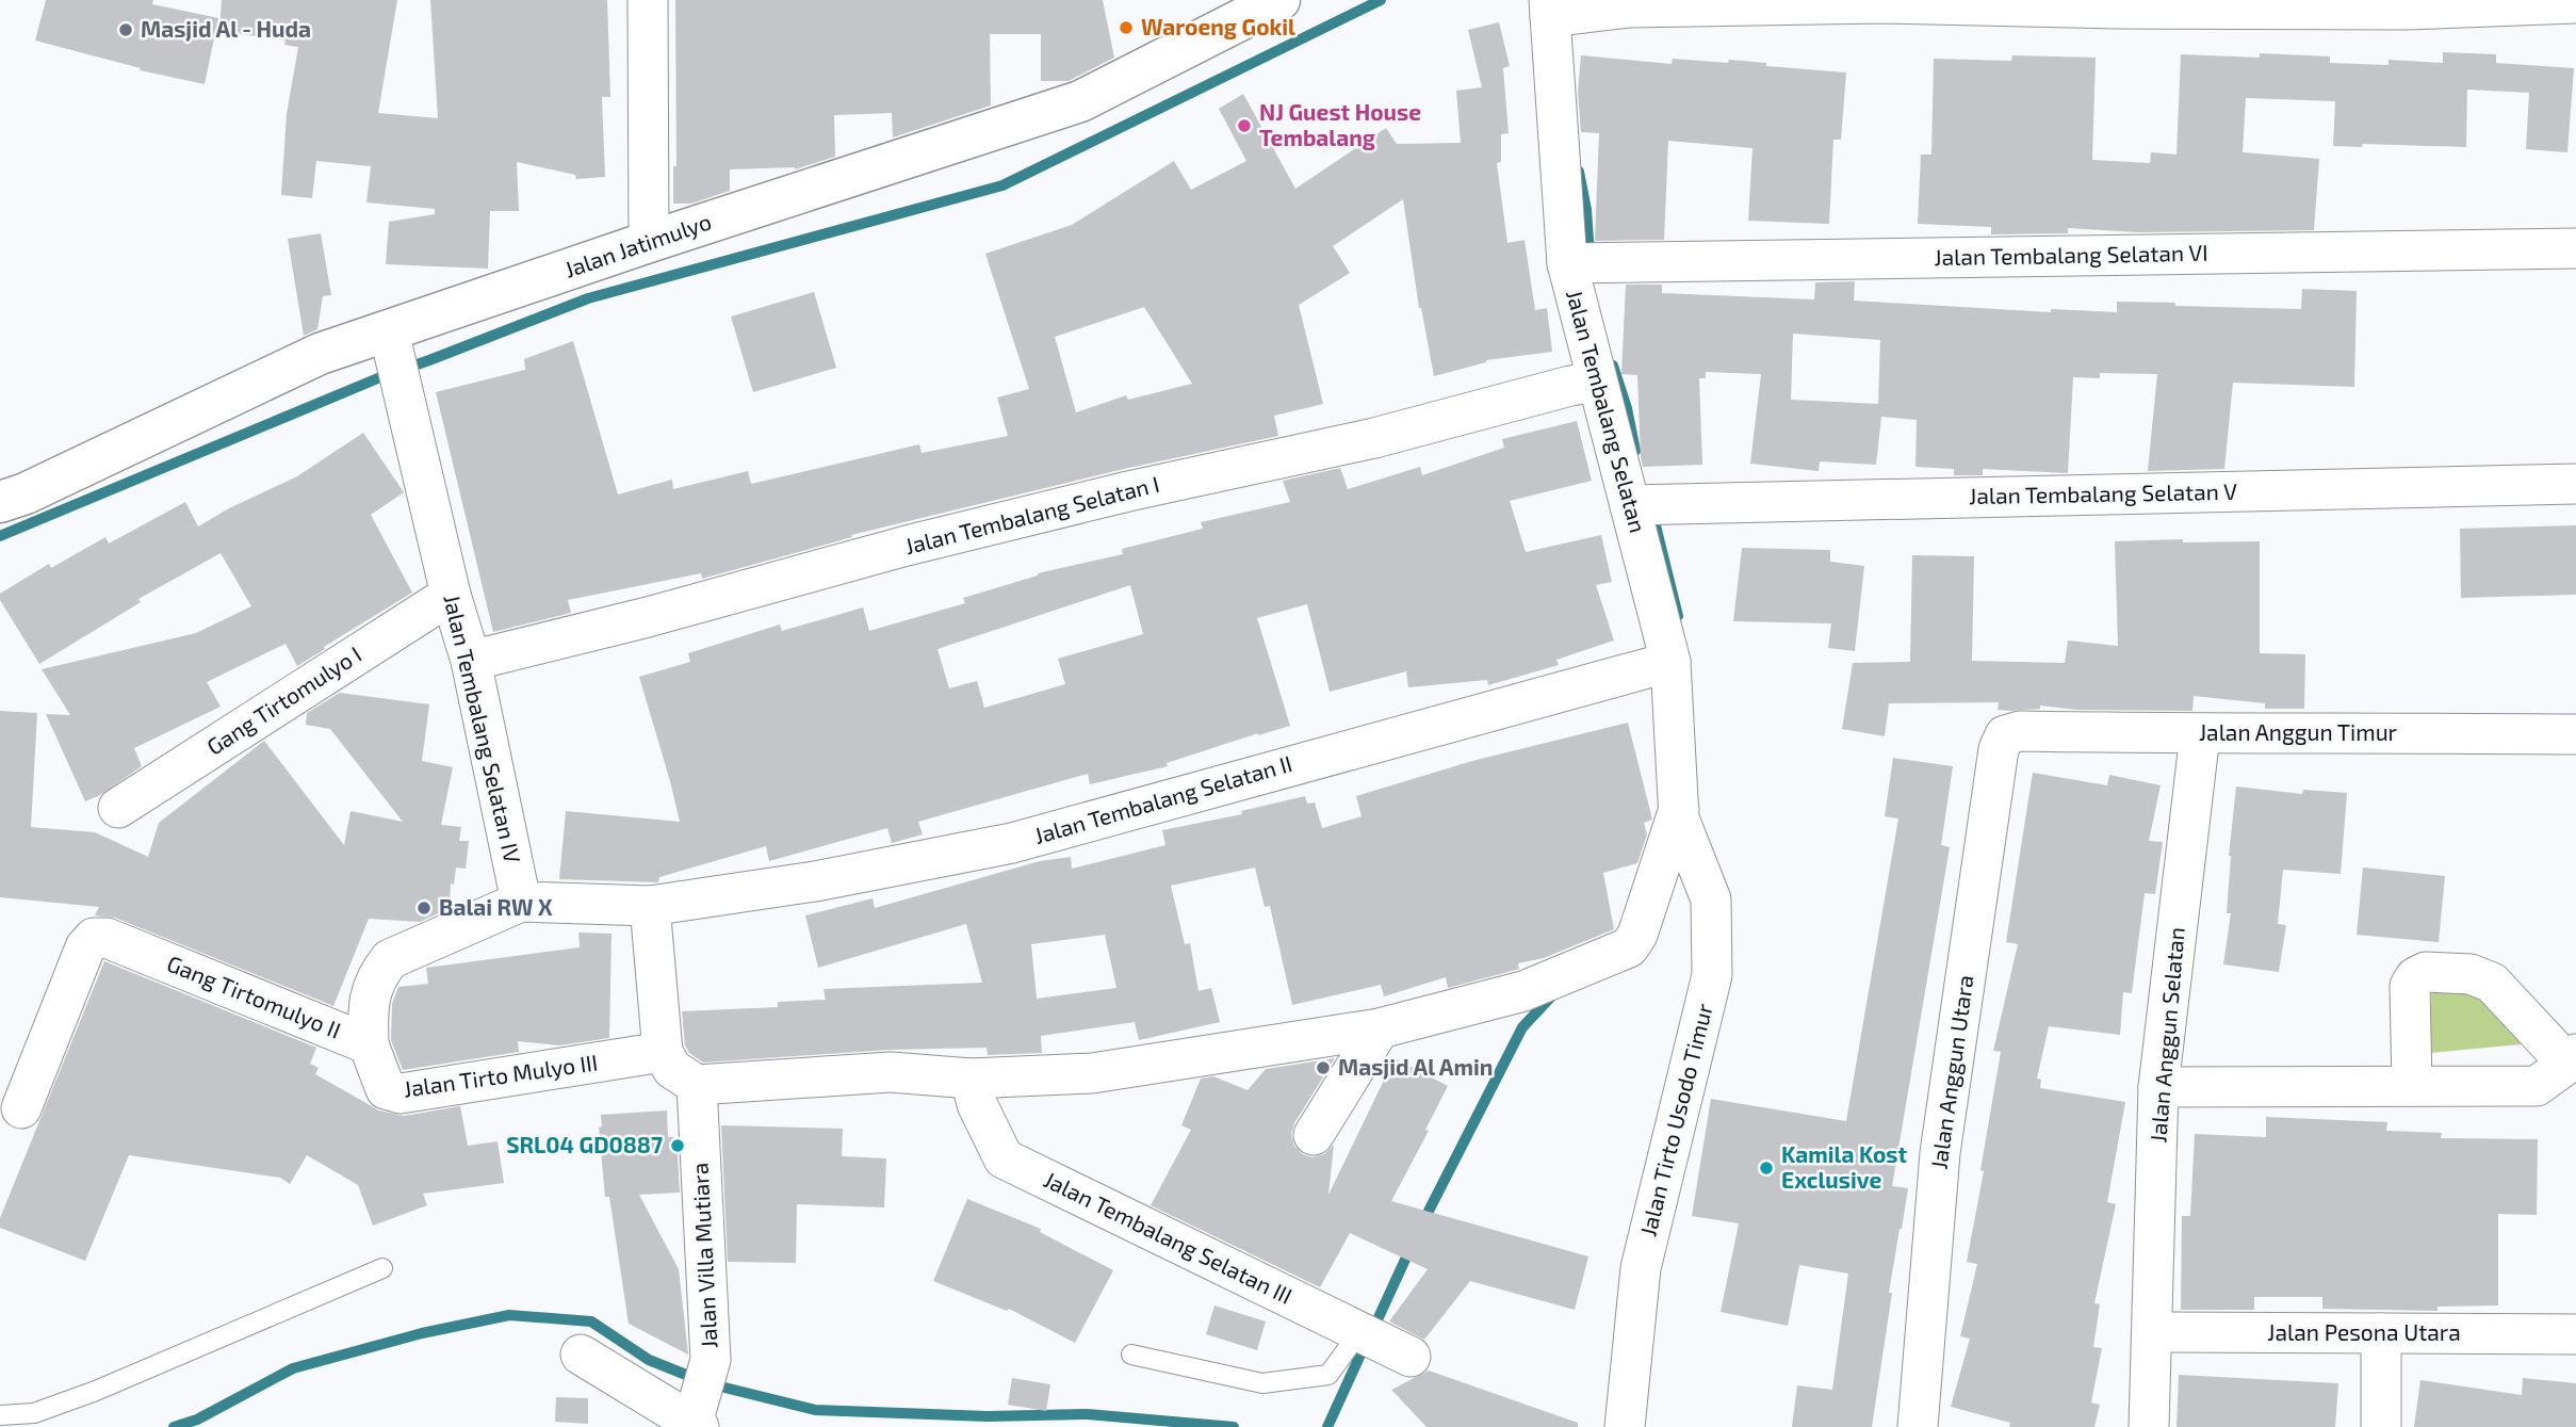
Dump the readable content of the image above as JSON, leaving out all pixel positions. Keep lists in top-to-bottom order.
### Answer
{
  "streets": {
    "street": [
      "Jalan Jatimulyo",
      "Jalan Tembalang Selatan VI",
      "Jalan Tembalang Selatan",
      "Jalan Tembalang Selatan V",
      "Jalan Tembalang Selatan I",
      "Gang Tirtomulyo I",
      "Jalan Tembalang Selatan IV",
      "Jalan Anggun Timur",
      "Jalan Tembalang Selatan II",
      "Gang Tirtomulyo II",
      "Jalan Anggun Selatan",
      "Jalan Anggun Utara",
      "Jalan Tirto Mulyo III",
      "Jalan Tirto Usodo Timur",
      "Jalan Tembalang Selatan III",
      "Jalan Villa Mutiara",
      "Jalan Pesona Utara"
    ]
  },
  "crossings": [
    ["Jalan Jatimulyo", "Jalan Tembalang Selatan IV"],
    ["Jalan Tembalang Selatan VI", "Jalan Tembalang Selatan"],
    ["Jalan Tembalang Selatan", "Jalan Tembalang Selatan V"],
    ["Jalan Tembalang Selatan", "Jalan Tembalang Selatan I"],
    ["Jalan Tembalang Selatan", "Jalan Tembalang Selatan II"],
    ["Jalan Tembalang Selatan", "Jalan Tirto Usodo Timur"],
    ["Jalan Tembalang Selatan I", "Jalan Tembalang Selatan IV"],
    ["Gang Tirtomulyo I", "Jalan Tembalang Selatan IV"],
    ["Jalan Tembalang Selatan IV", "Gang Tirtomulyo II"],
    ["Jalan Anggun Timur", "Jalan Anggun Selatan"],
    ["Jalan Anggun Timur", "Jalan Anggun Utara"],
    ["Gang Tirtomulyo II", "Jalan Tirto Mulyo III"],
    ["Jalan Anggun Selatan", "Jalan Pesona Utara"]
  ],
  "places": [
    "Waroeng Gokil",
    "Masjid Al - Huda",
    "NJ Guest House Tembalang",
    "Balai RW X",
    "Masjid Al Amin",
    "SRL04 GD0887",
    "Kamila Kost Exclusive"
  ]
}
